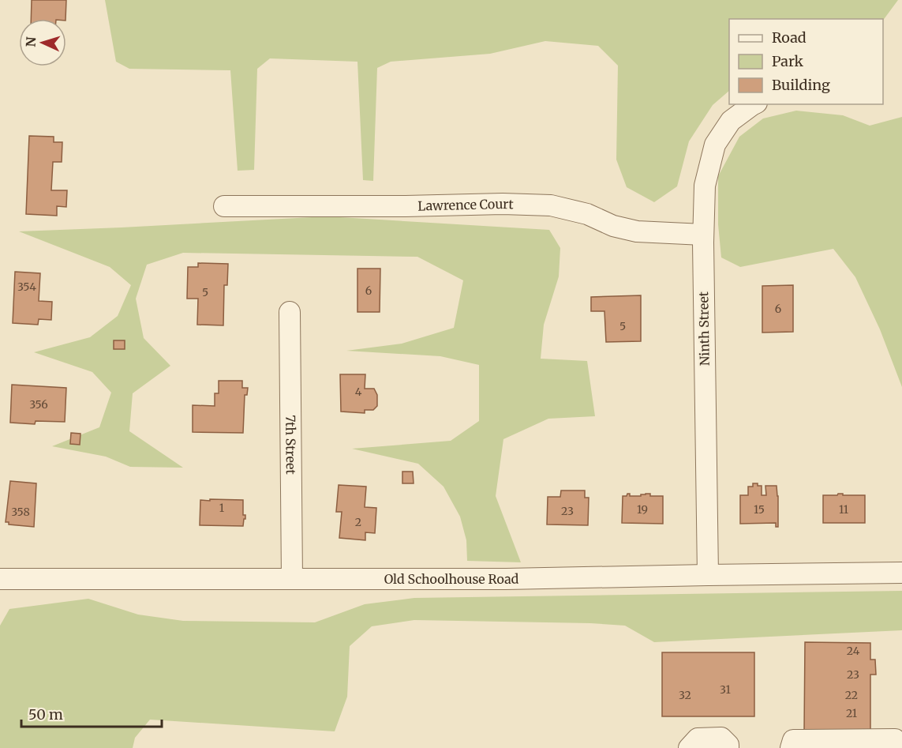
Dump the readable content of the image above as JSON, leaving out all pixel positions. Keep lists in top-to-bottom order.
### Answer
{
  "streets": {
    "street": [
      "Lawrence Court",
      "Ninth Street",
      "7th Street",
      "Old Schoolhouse Road"
    ]
  },
  "crossings": [
    ["Lawrence Court", "Ninth Street"],
    ["Ninth Street", "Old Schoolhouse Road"],
    ["7th Street", "Old Schoolhouse Road"]
  ],
  "house_numbers": [
    "354",
    "6",
    "5",
    "6",
    "5",
    "4",
    "356",
    "1",
    "19",
    "15",
    "11",
    "23",
    "358",
    "2",
    "24",
    "23",
    "31",
    "32",
    "22",
    "21"
  ],
  "legend": ["Road", "Park", "Building"],
  "scale_bar": "50 m",
  "north": "left"
}
